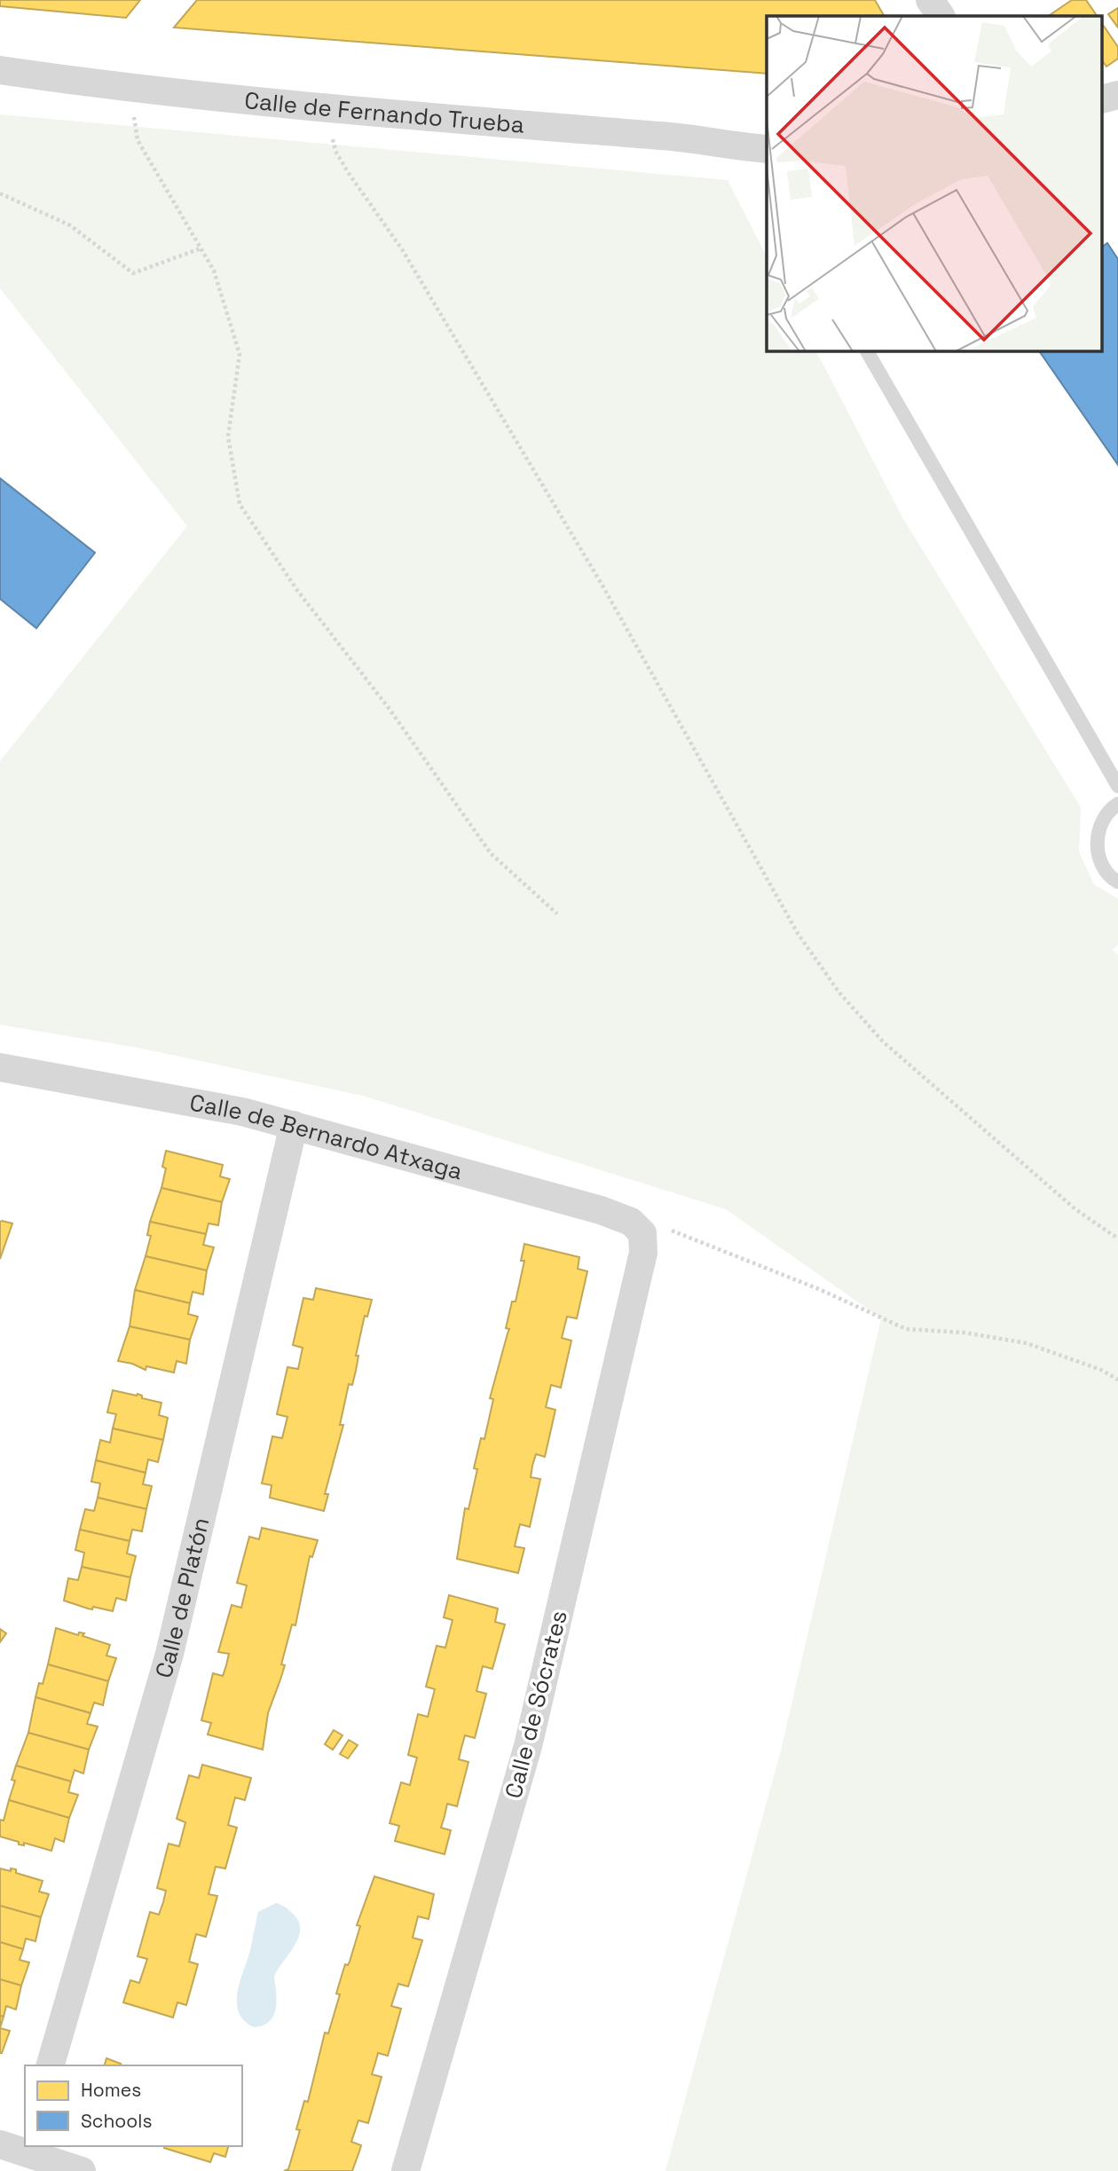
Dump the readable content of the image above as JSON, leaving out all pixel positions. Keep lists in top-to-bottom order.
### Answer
{
  "streets": {
    "street": [
      "Calle de Fernando Trueba",
      "Calle de Bernardo Atxaga",
      "Calle de Platón",
      "Calle de Sócrates"
    ]
  },
  "crossings": [
    ["Calle de Bernardo Atxaga", "Calle de Platón"],
    ["Calle de Bernardo Atxaga", "Calle de Sócrates"]
  ],
  "legend": ["Homes", "Schools"]
}
